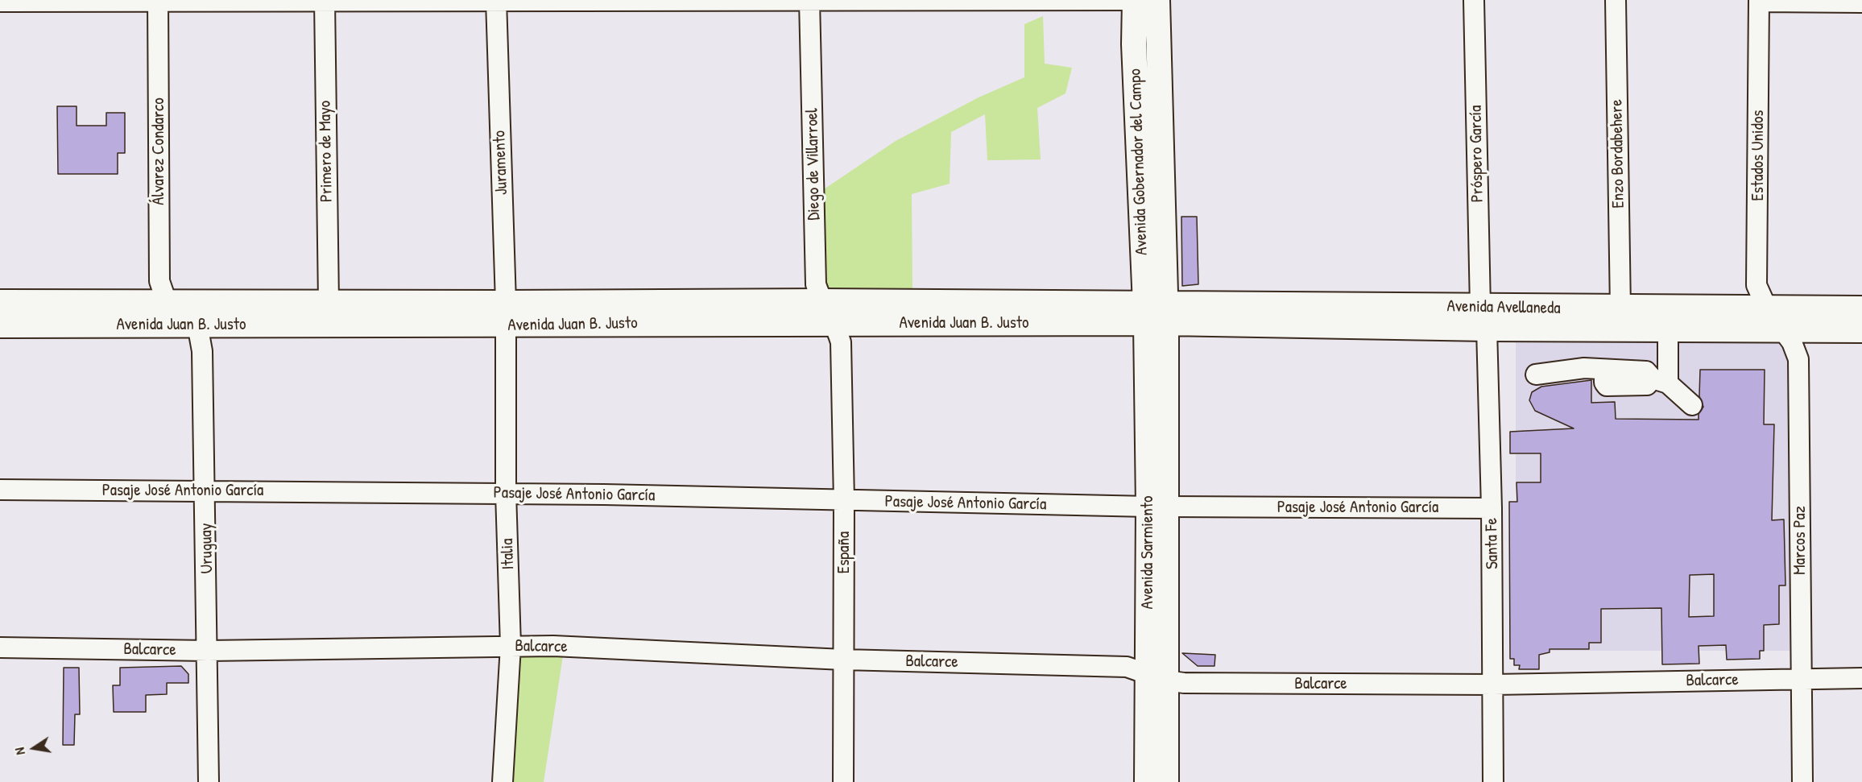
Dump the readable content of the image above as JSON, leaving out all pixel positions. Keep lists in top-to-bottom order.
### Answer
{
  "streets": {
    "main road": [
      "Avenida Gobernador del Campo",
      "Avenida Avellaneda",
      "Avenida Juan B. Justo",
      "Avenida Sarmiento"
    ],
    "street": [
      "Álvarez Condarco",
      "Primero de Mayo",
      "Próspero García",
      "Enzo Bordabehere",
      "Estados Unidos",
      "Juramento",
      "Diego de Villarroel",
      "Pasaje José Antonio García",
      "Marcos Paz",
      "Santa Fe",
      "Uruguay",
      "España",
      "Italia",
      "Balcarce"
    ]
  },
  "crossings": [
    ["Álvarez Condarco", "Avenida Juan B. Justo"],
    ["Primero de Mayo", "Avenida Juan B. Justo"],
    ["Próspero García", "Avenida Avellaneda"],
    ["Próspero García", "Santa Fe"],
    ["Enzo Bordabehere", "Avenida Avellaneda"],
    ["Estados Unidos", "Avenida Avellaneda"],
    ["Estados Unidos", "Marcos Paz"],
    ["Avenida Gobernador del Campo", "Avenida Avellaneda"],
    ["Avenida Gobernador del Campo", "Avenida Juan B. Justo"],
    ["Avenida Gobernador del Campo", "Avenida Sarmiento"],
    ["Juramento", "Avenida Juan B. Justo"],
    ["Juramento", "Italia"],
    ["Diego de Villarroel", "Avenida Juan B. Justo"],
    ["Diego de Villarroel", "España"],
    ["Avenida Avellaneda", "Avenida Juan B. Justo"],
    ["Avenida Avellaneda", "Marcos Paz"],
    ["Avenida Avellaneda", "Santa Fe"],
    ["Avenida Avellaneda", "Avenida Sarmiento"],
    ["Avenida Juan B. Justo", "Uruguay"],
    ["Avenida Juan B. Justo", "España"],
    ["Avenida Juan B. Justo", "Avenida Sarmiento"],
    ["Avenida Juan B. Justo", "Italia"],
    ["Pasaje José Antonio García", "Santa Fe"],
    ["Pasaje José Antonio García", "Uruguay"],
    ["Pasaje José Antonio García", "España"],
    ["Pasaje José Antonio García", "Avenida Sarmiento"],
    ["Pasaje José Antonio García", "Italia"],
    ["Marcos Paz", "Balcarce"],
    ["Santa Fe", "Balcarce"],
    ["Uruguay", "Balcarce"],
    ["España", "Balcarce"],
    ["Avenida Sarmiento", "Balcarce"],
    ["Italia", "Balcarce"]
  ],
  "north": "left"
}
